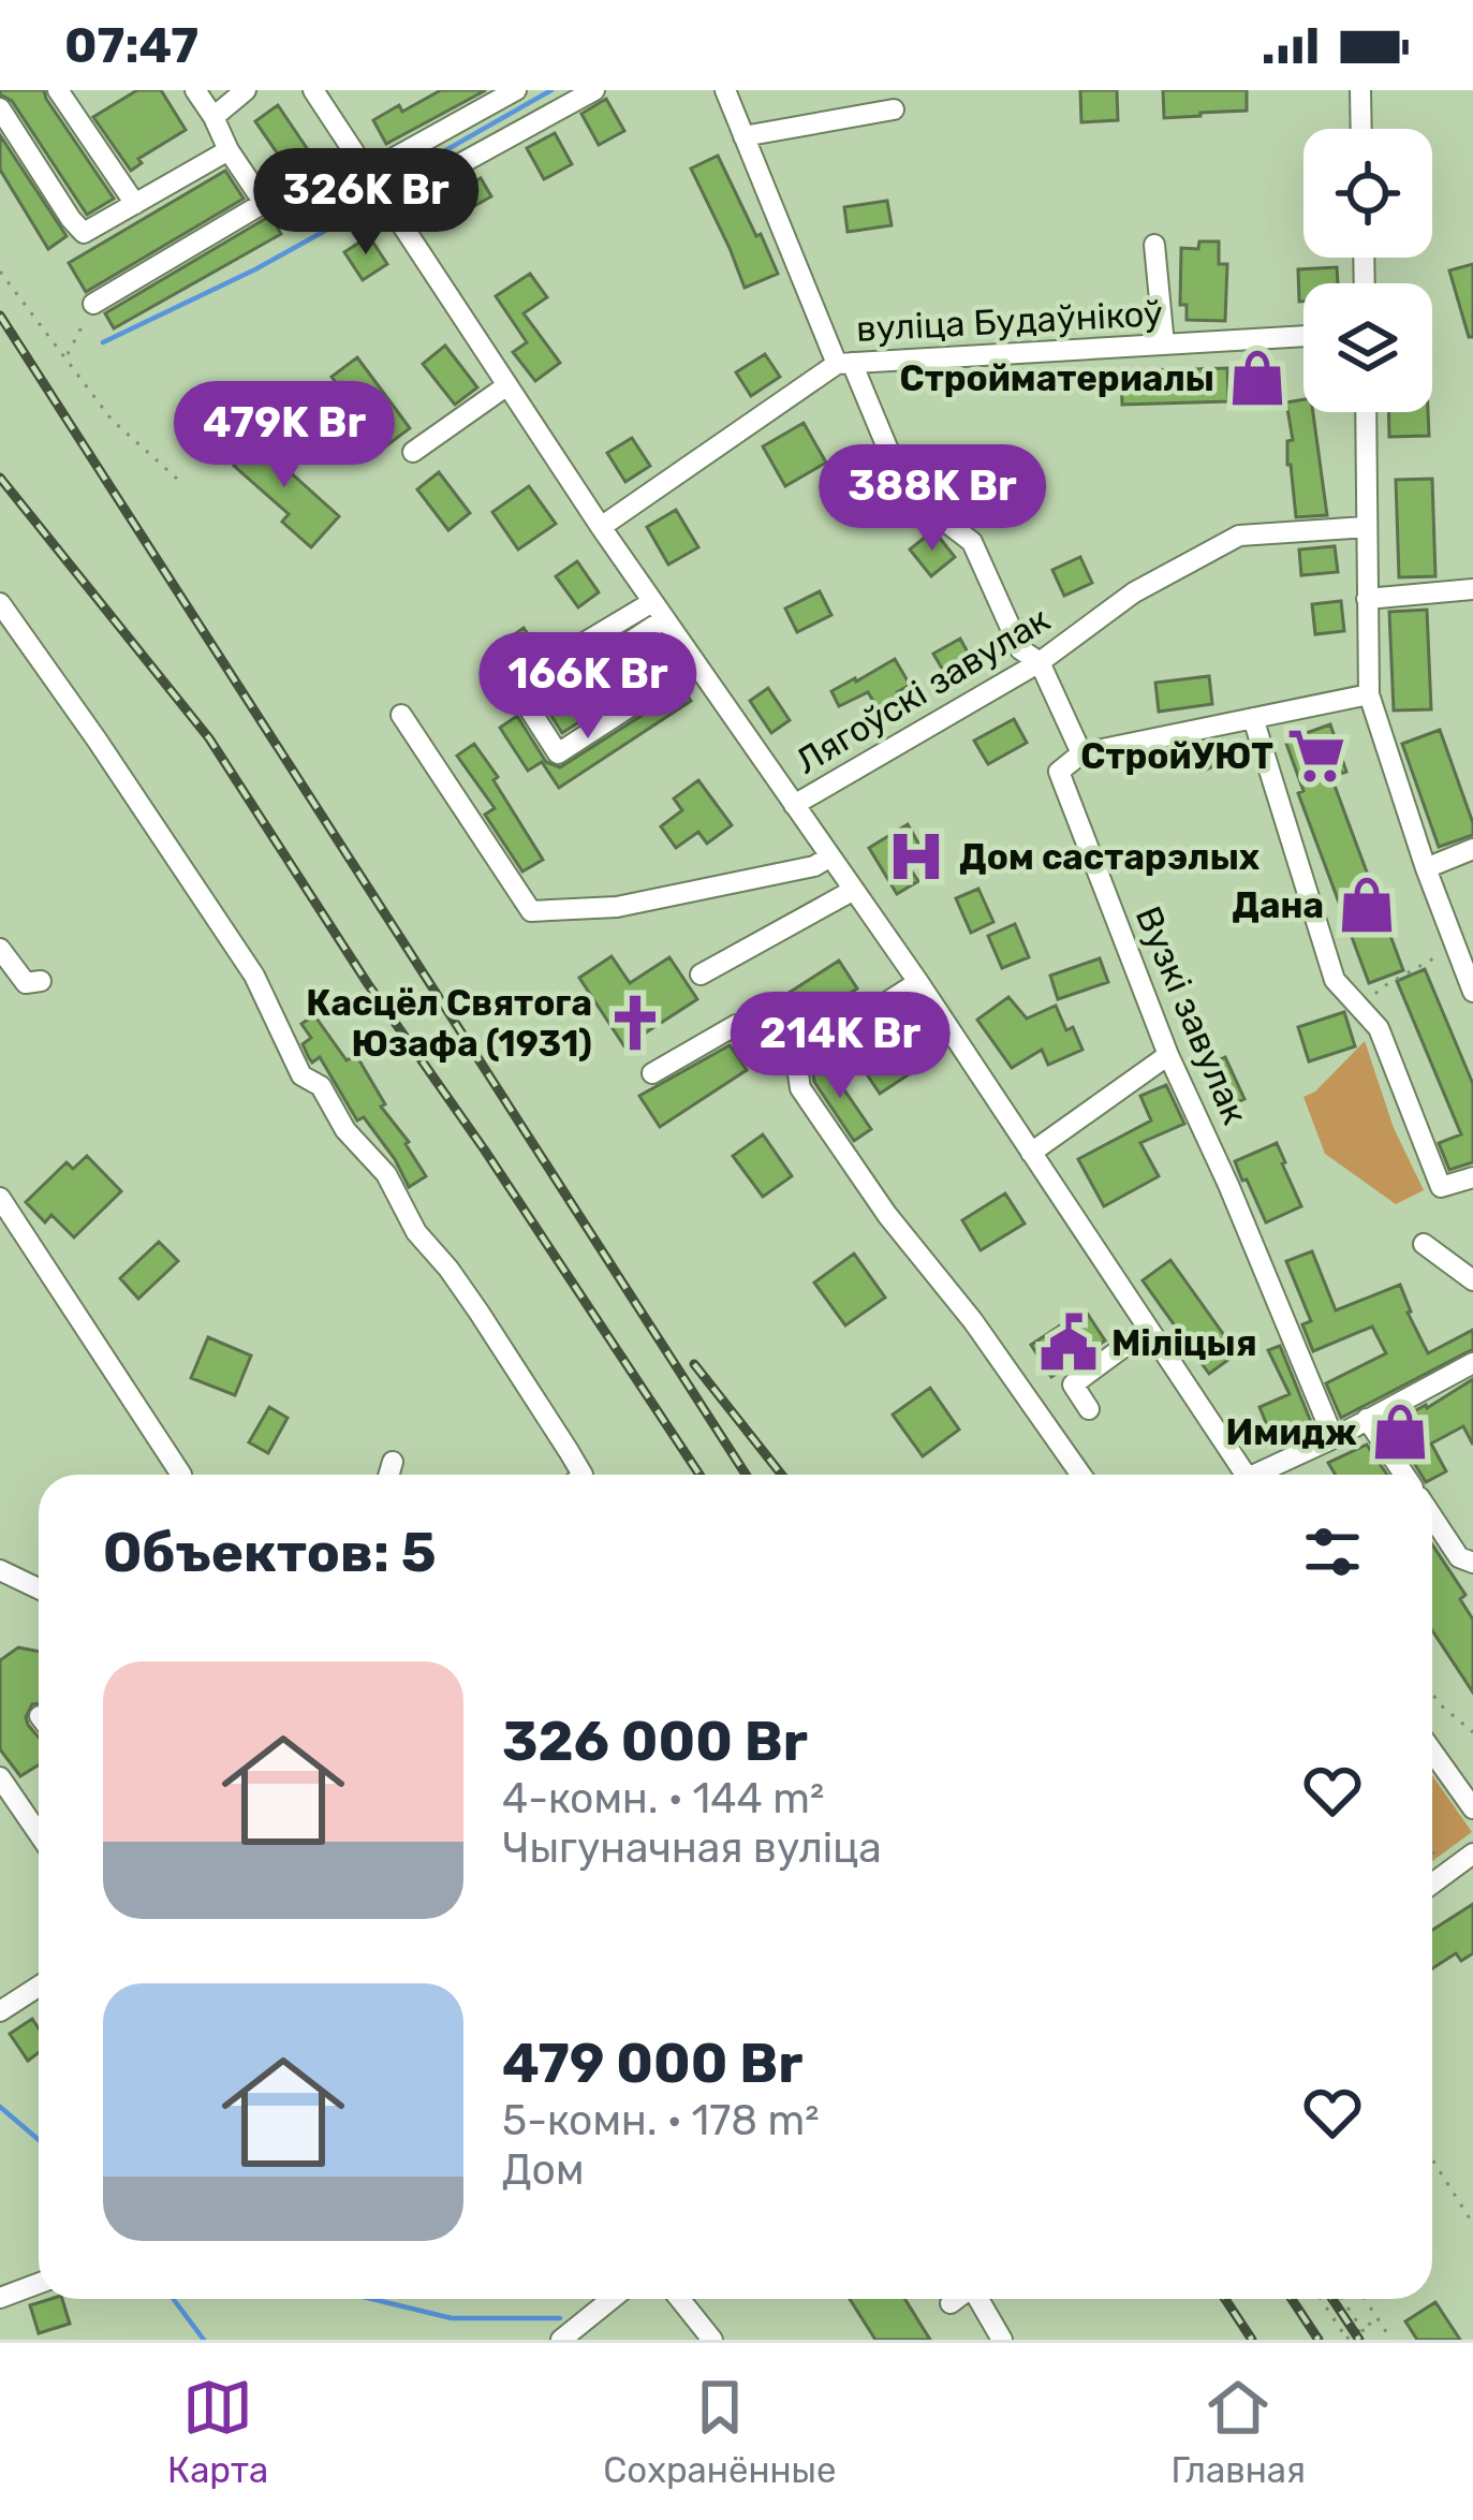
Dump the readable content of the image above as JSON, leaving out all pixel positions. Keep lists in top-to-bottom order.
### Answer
{
  "streets": {
    "street": ["вуліца Будаўнікоў", "Лягоўскі завулак", "Вузкі завулак"]
  },
  "places": {
    "shop": ["Стройматериалы", "Дана", "Имидж"],
    "supermarket": ["СтройУЮТ"],
    "hospital": ["Дом састарэлых"],
    "church": ["Касцёл Святога Юзафа (1931)"],
    "public building": ["Міліцыя"]
  },
  "page": {
    "status": "07:47",
    "price": [
      "326K Br",
      "479K Br",
      "388K Br",
      "166K Br",
      "214K Br"
    ],
    "heading": "Объектов: 5",
    "list": [
      {
        "name": "326 000 Br",
        "note": "4-комн. · 144 m² · Чыгуначная вуліца"
      },
      {
        "name": "479 000 Br",
        "note": "5-комн. · 178 m² · Дом"
      }
    ],
    "tabs": ["Карта", "Сохранённые", "Главная"]
  }
}
